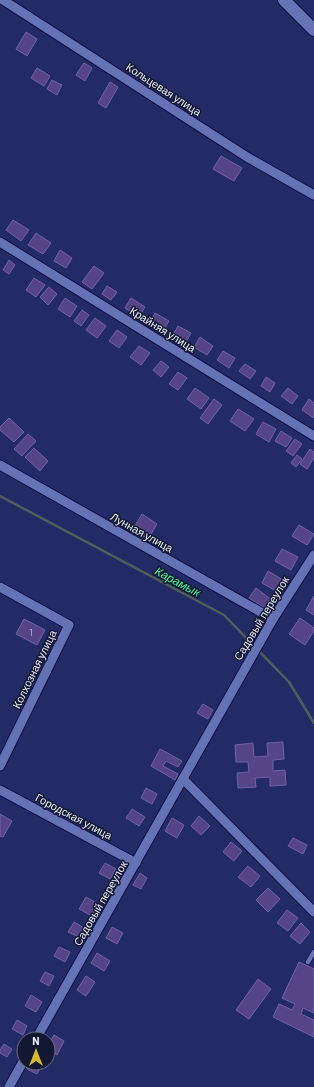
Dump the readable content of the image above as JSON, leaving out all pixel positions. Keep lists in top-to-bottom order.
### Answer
{
  "streets": {
    "street": [
      "Кольцевая улица",
      "Крайняя улица",
      "Лунная улица",
      "Садовый переулок",
      "Колхозная улица",
      "Городская улица"
    ]
  },
  "crossings": [
    ["Лунная улица", "Садовый переулок"],
    ["Садовый переулок", "Городская улица"]
  ],
  "water": ["Карамык"],
  "house_numbers": ["1"],
  "north": "top"
}
